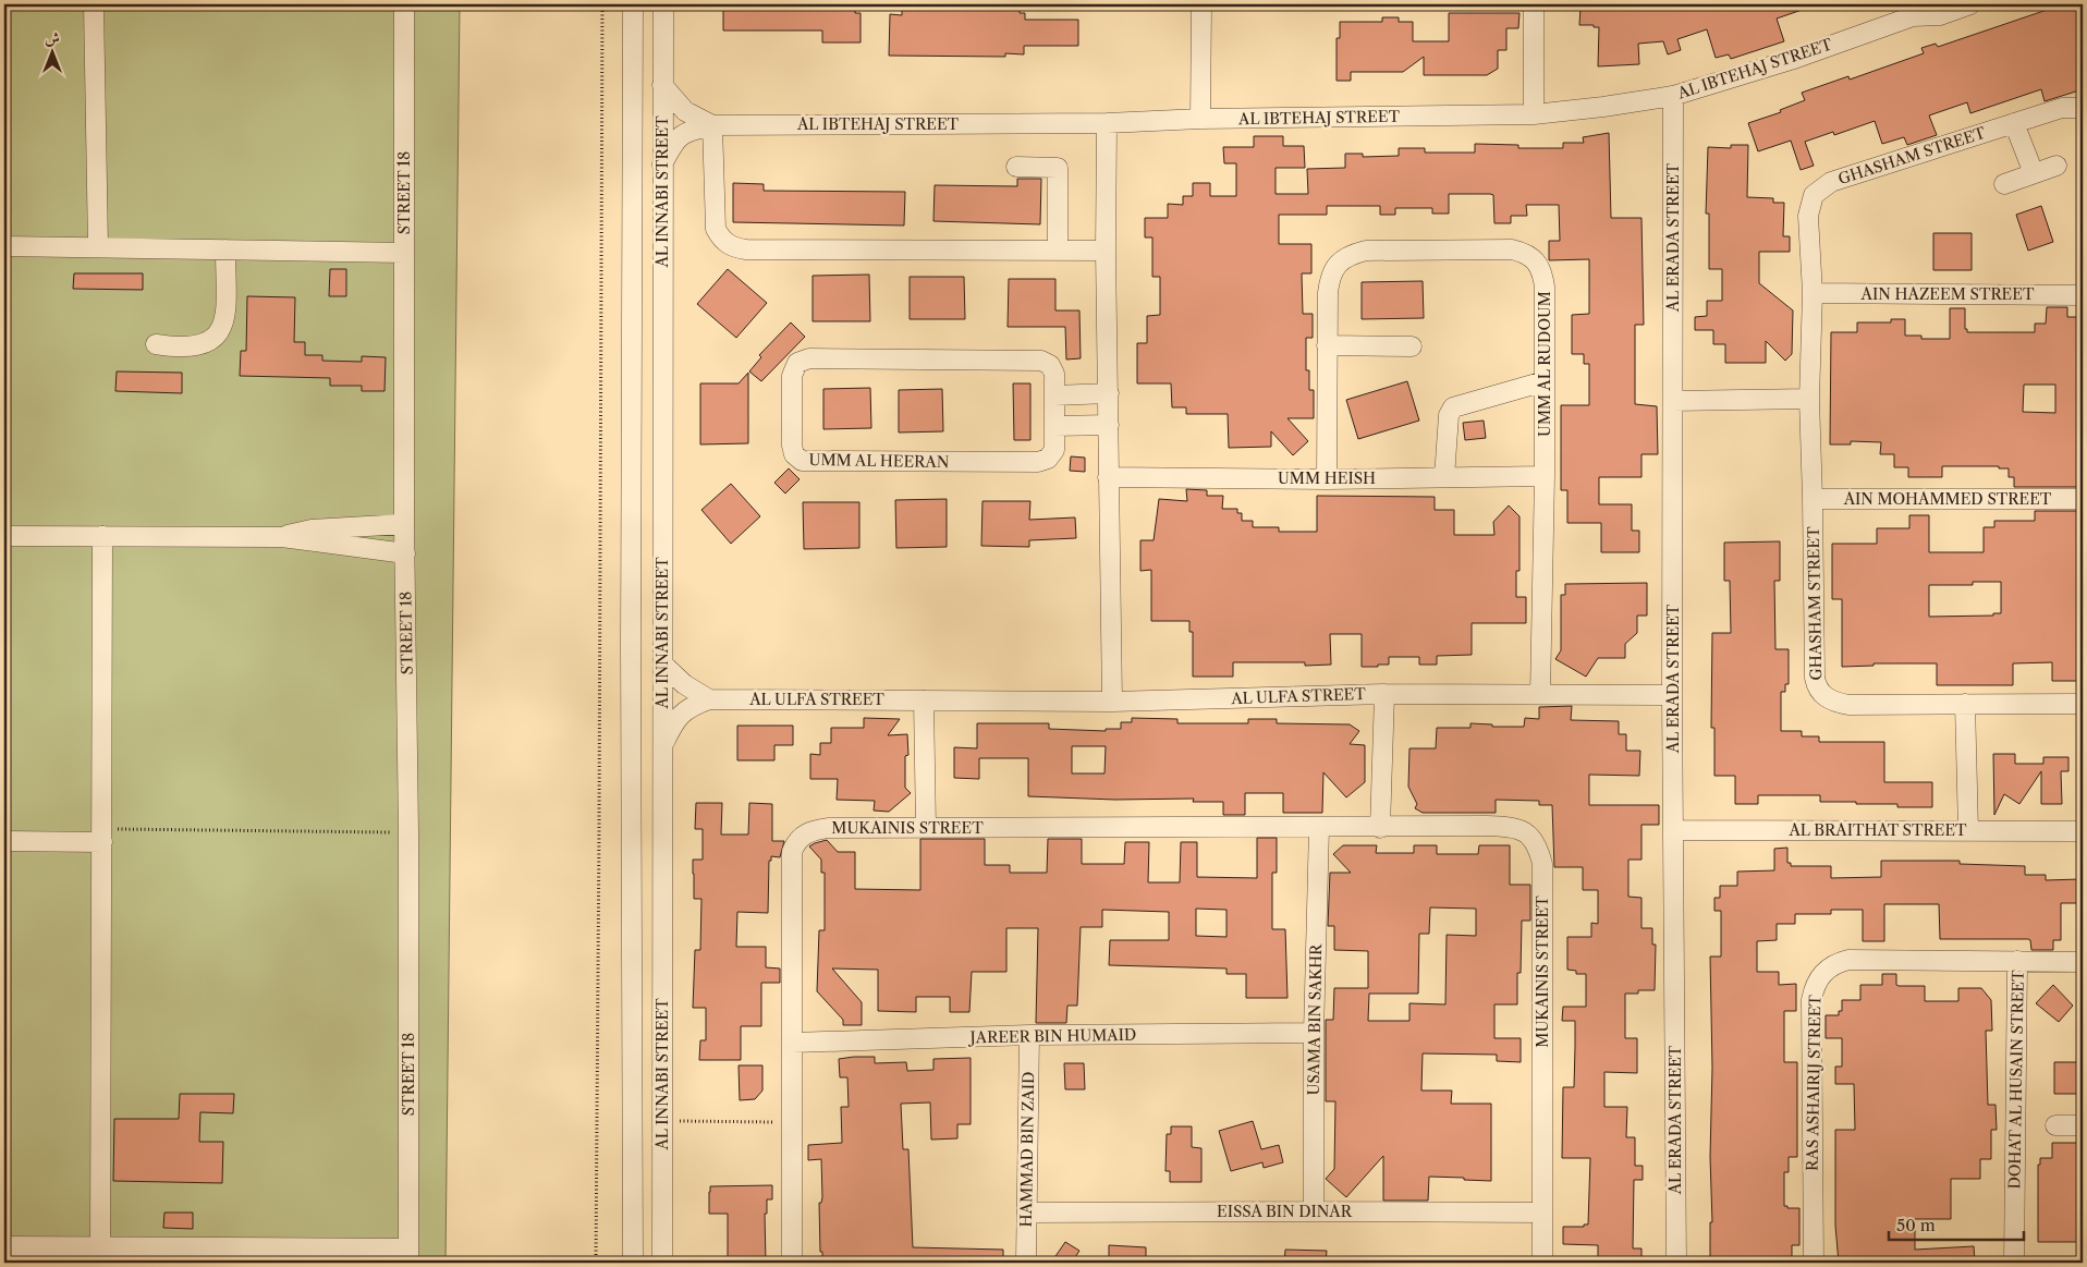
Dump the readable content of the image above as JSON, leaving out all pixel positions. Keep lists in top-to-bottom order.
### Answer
{
  "streets": {
    "street": [
      "AL IBTEHAJ STREET",
      "GHASHAM STREET",
      "AL INNABI STREET",
      "STREET 18",
      "AL ERADA STREET",
      "AIN HAZEEM STREET",
      "UMM AL RUDOUM",
      "UMM AL HEERAN",
      "UMM HEISH",
      "AIN MOHAMMED STREET",
      "AL ULFA STREET",
      "MUKAINIS STREET",
      "AL BRAITHAT STREET",
      "USAMA BIN SAKHR",
      "JAREER BIN HUMAID",
      "DOHAT AL HUSAIN STREET",
      "RAS ASHAIRIJ STREET",
      "HAMMAD BIN ZAID",
      "EISSA BIN DINAR"
    ]
  },
  "crossings": [
    ["AL IBTEHAJ STREET", "AL INNABI STREET"],
    ["AL IBTEHAJ STREET", "AL ERADA STREET"],
    ["GHASHAM STREET", "AIN HAZEEM STREET"],
    ["GHASHAM STREET", "AIN MOHAMMED STREET"],
    ["AL INNABI STREET", "AL ULFA STREET"],
    ["AL ERADA STREET", "AL ULFA STREET"],
    ["AL ERADA STREET", "AL BRAITHAT STREET"],
    ["UMM AL RUDOUM", "UMM HEISH"],
    ["UMM AL RUDOUM", "AL ULFA STREET"],
    ["MUKAINIS STREET", "USAMA BIN SAKHR"],
    ["MUKAINIS STREET", "JAREER BIN HUMAID"],
    ["MUKAINIS STREET", "EISSA BIN DINAR"],
    ["USAMA BIN SAKHR", "JAREER BIN HUMAID"],
    ["USAMA BIN SAKHR", "EISSA BIN DINAR"],
    ["JAREER BIN HUMAID", "HAMMAD BIN ZAID"],
    ["DOHAT AL HUSAIN STREET", "RAS ASHAIRIJ STREET"],
    ["HAMMAD BIN ZAID", "EISSA BIN DINAR"]
  ],
  "scale_bar": "50 m",
  "north": "top"
}
